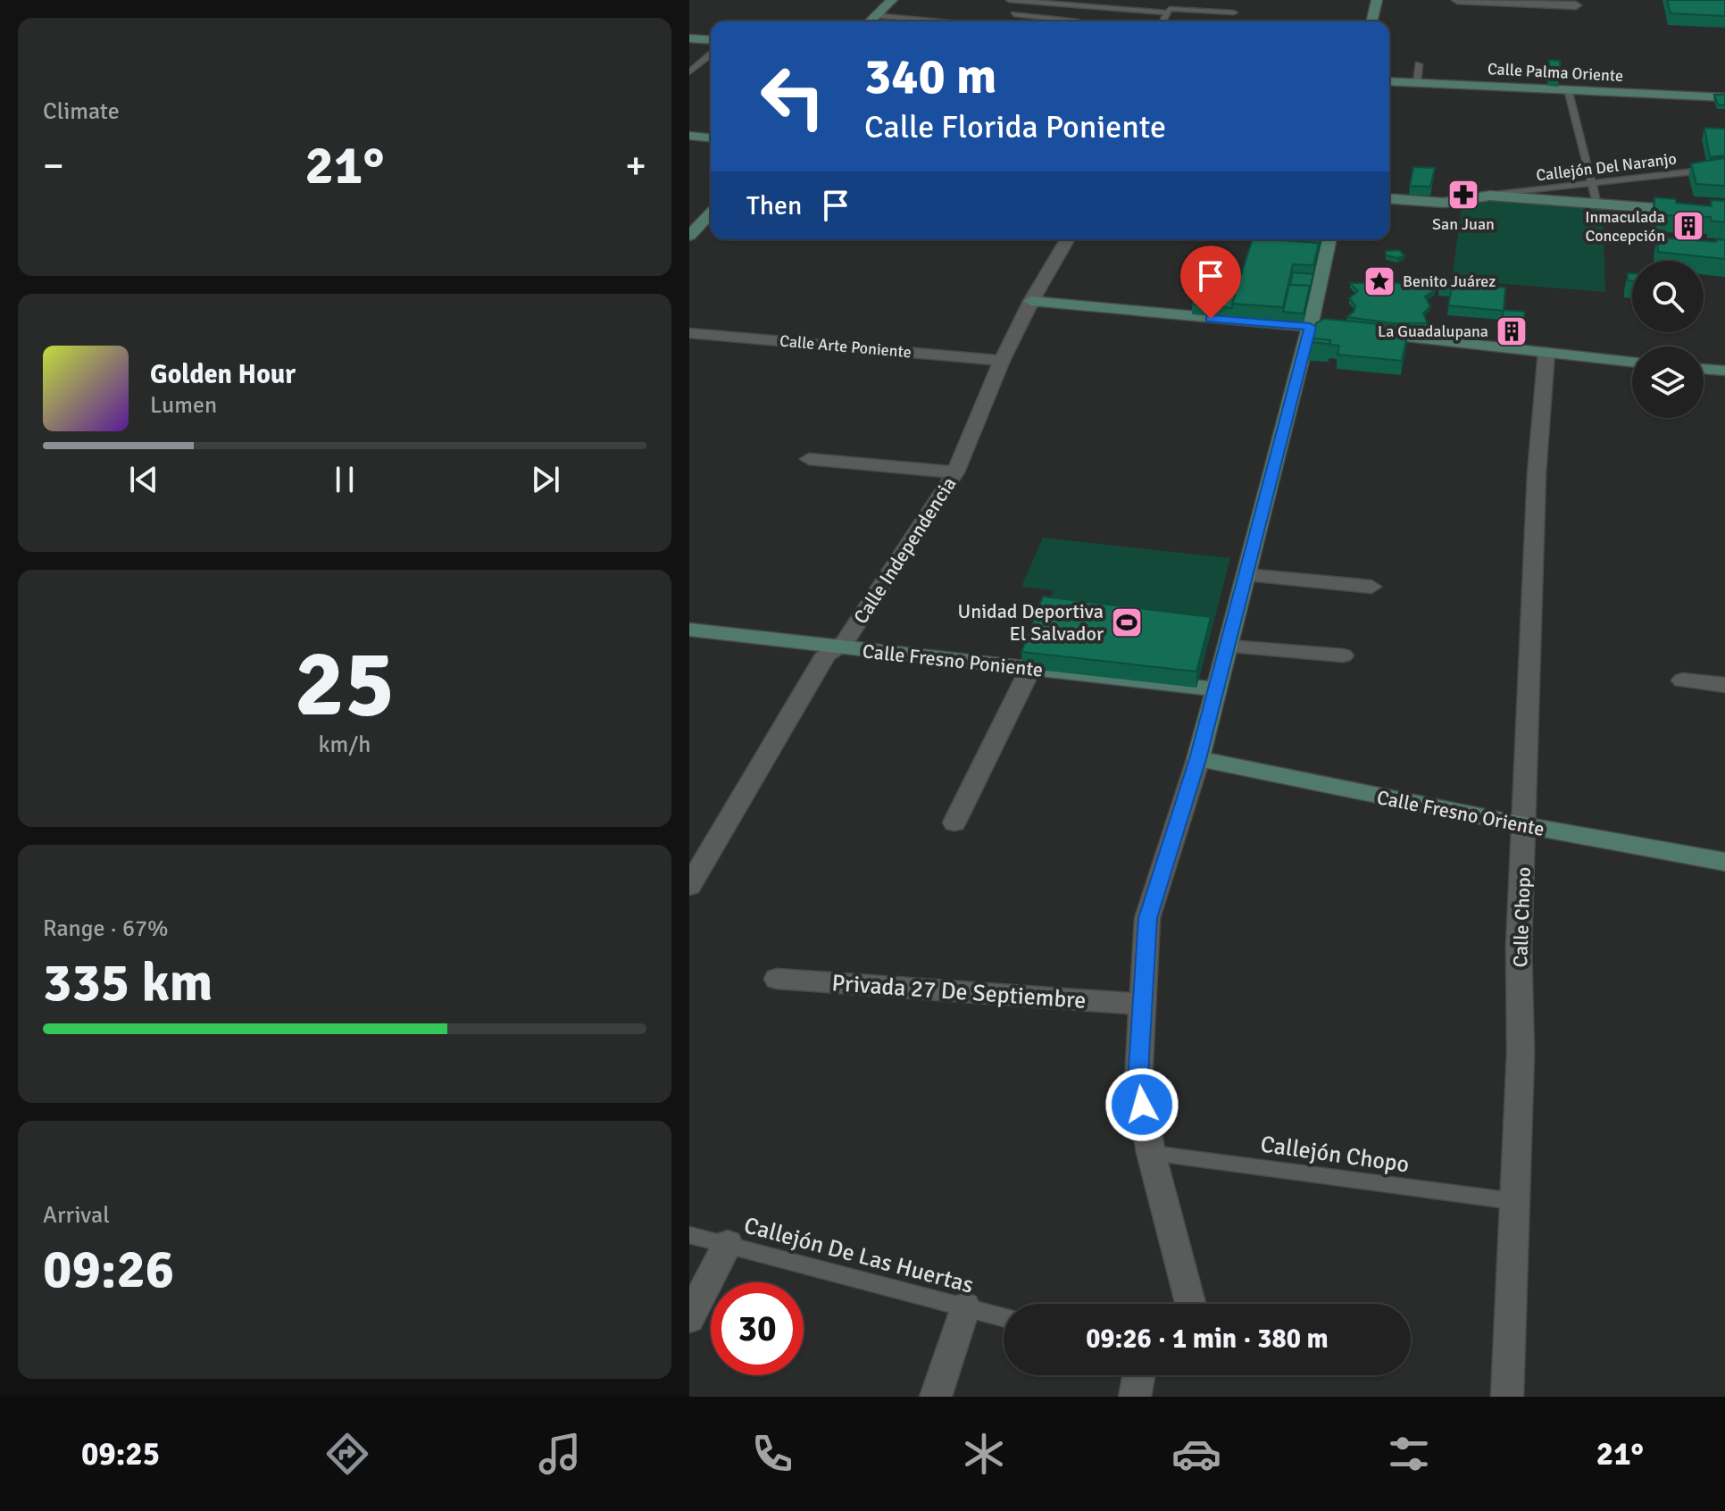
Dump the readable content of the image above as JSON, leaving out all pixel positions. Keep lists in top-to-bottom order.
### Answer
{
  "streets": {
    "street": [
      "Calle Palma Oriente",
      "Calle Arte Poniente",
      "Calle Independencia",
      "Calle Fresno Poniente",
      "Calle Fresno Oriente",
      "Calle Chopo",
      "Privada 27 De Septiembre"
    ],
    "lane": ["Callejón Del Naranjo", "Callejón Chopo", "Callejón De Las Huertas"]
  },
  "crossings": [
    ["Calle Arte Poniente", "Calle Independencia"],
    ["Calle Independencia", "Calle Fresno Poniente"],
    ["Calle Fresno Oriente", "Calle Chopo"],
    ["Calle Chopo", "Callejón Chopo"]
  ],
  "places": {
    "pharmacy": ["San Juan"],
    "building": ["Inmaculada Concepción", "La Guadalupana"],
    "place": ["Benito Juárez"],
    "sports": ["Unidad Deportiva El Salvador"]
  },
  "page": {
    "tile": [
      "Climate",
      ["25", "km/h"],
      ["Range · 67%", "335 km"],
      ["Arrival", "09:26"]
    ],
    "turn": ["340 m", "Calle Florida Poniente"],
    "heat": ["−", "21°", "+"],
    "then": "Then",
    "song": ["Golden Hour", "Lumen"],
    "limit": "30",
    "trip": "09:26 · 1 min · 380 m",
    "tabs": ["09:25", "21°"]
  }
}
